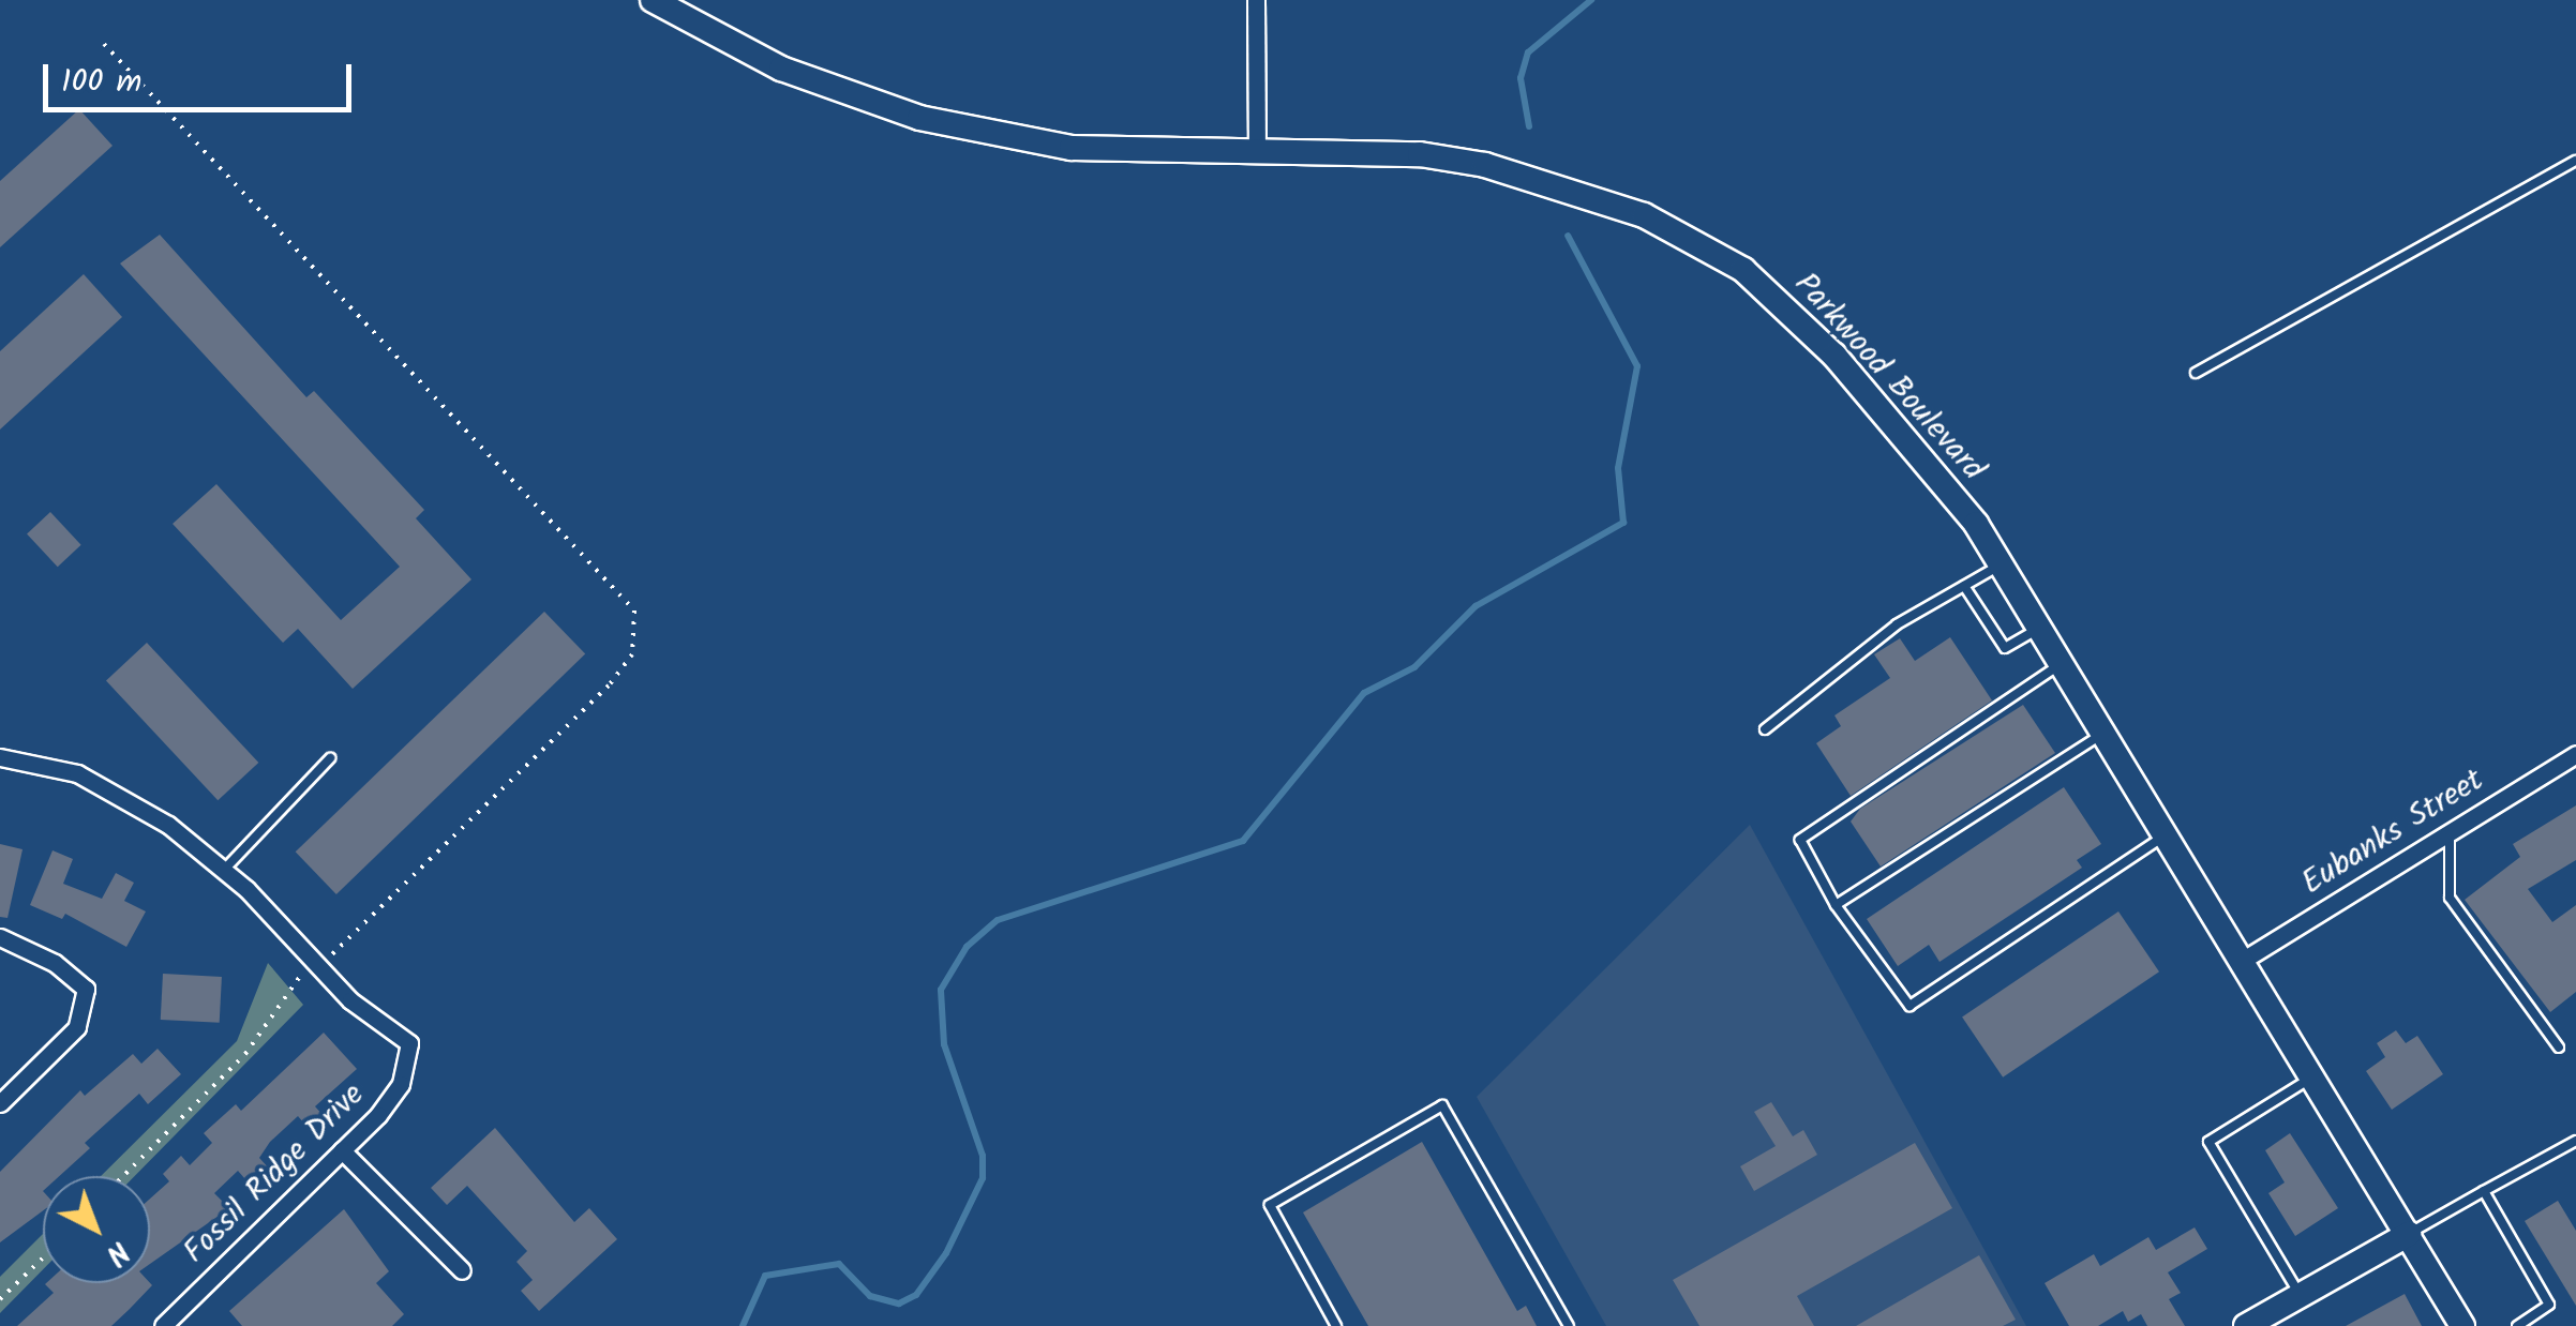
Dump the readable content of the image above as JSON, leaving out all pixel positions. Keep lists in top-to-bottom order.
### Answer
{
  "streets": {
    "main road": ["Parkwood Boulevard"],
    "street": ["Eubanks Street", "Fossil Ridge Drive"]
  },
  "crossings": [
    ["Parkwood Boulevard", "Eubanks Street"]
  ],
  "scale_bar": "100 m",
  "north": "bottom right"
}
